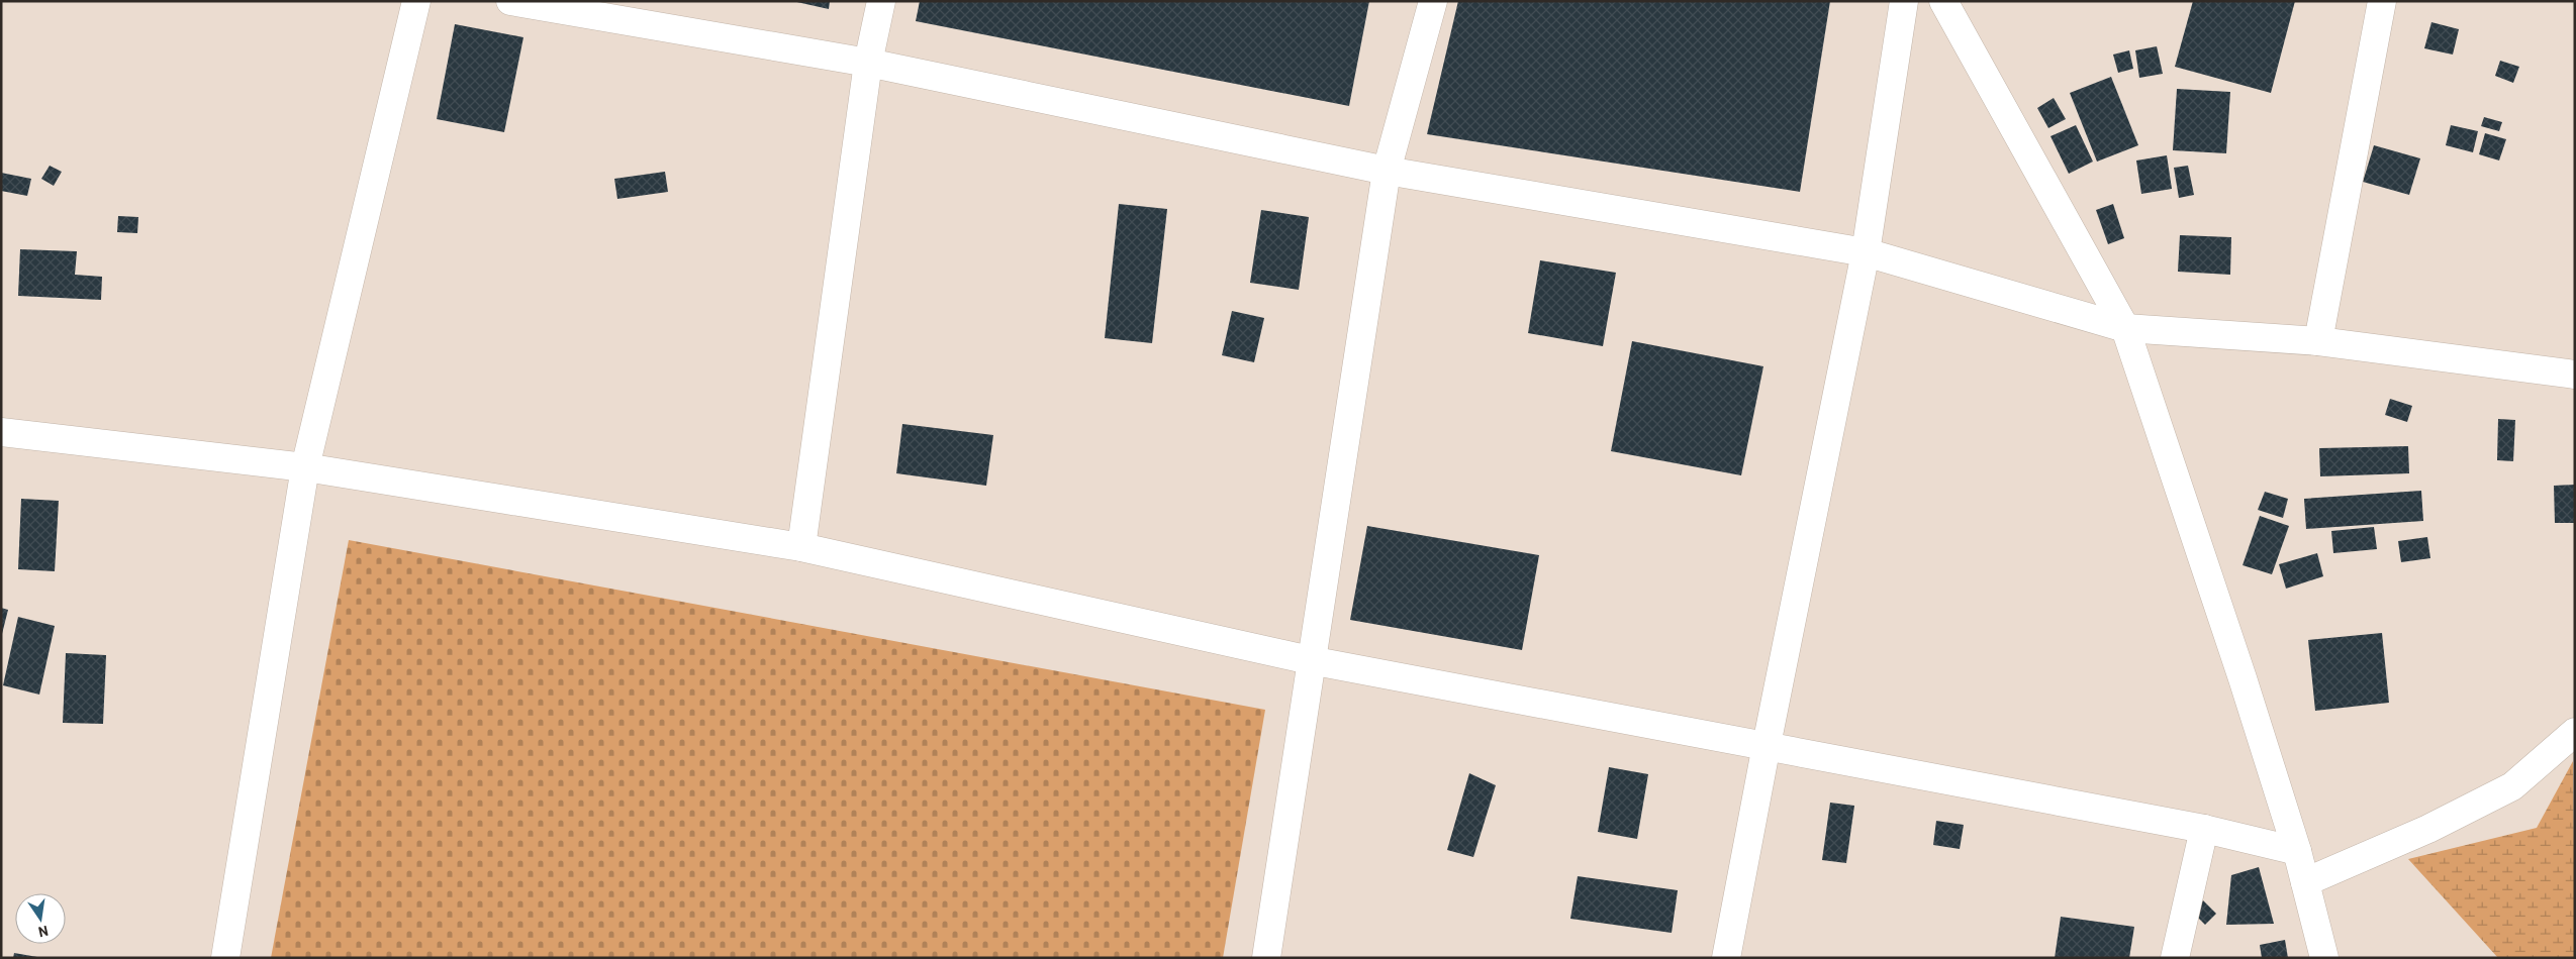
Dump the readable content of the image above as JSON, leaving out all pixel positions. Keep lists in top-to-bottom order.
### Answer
{
  "north": "bottom"
}
